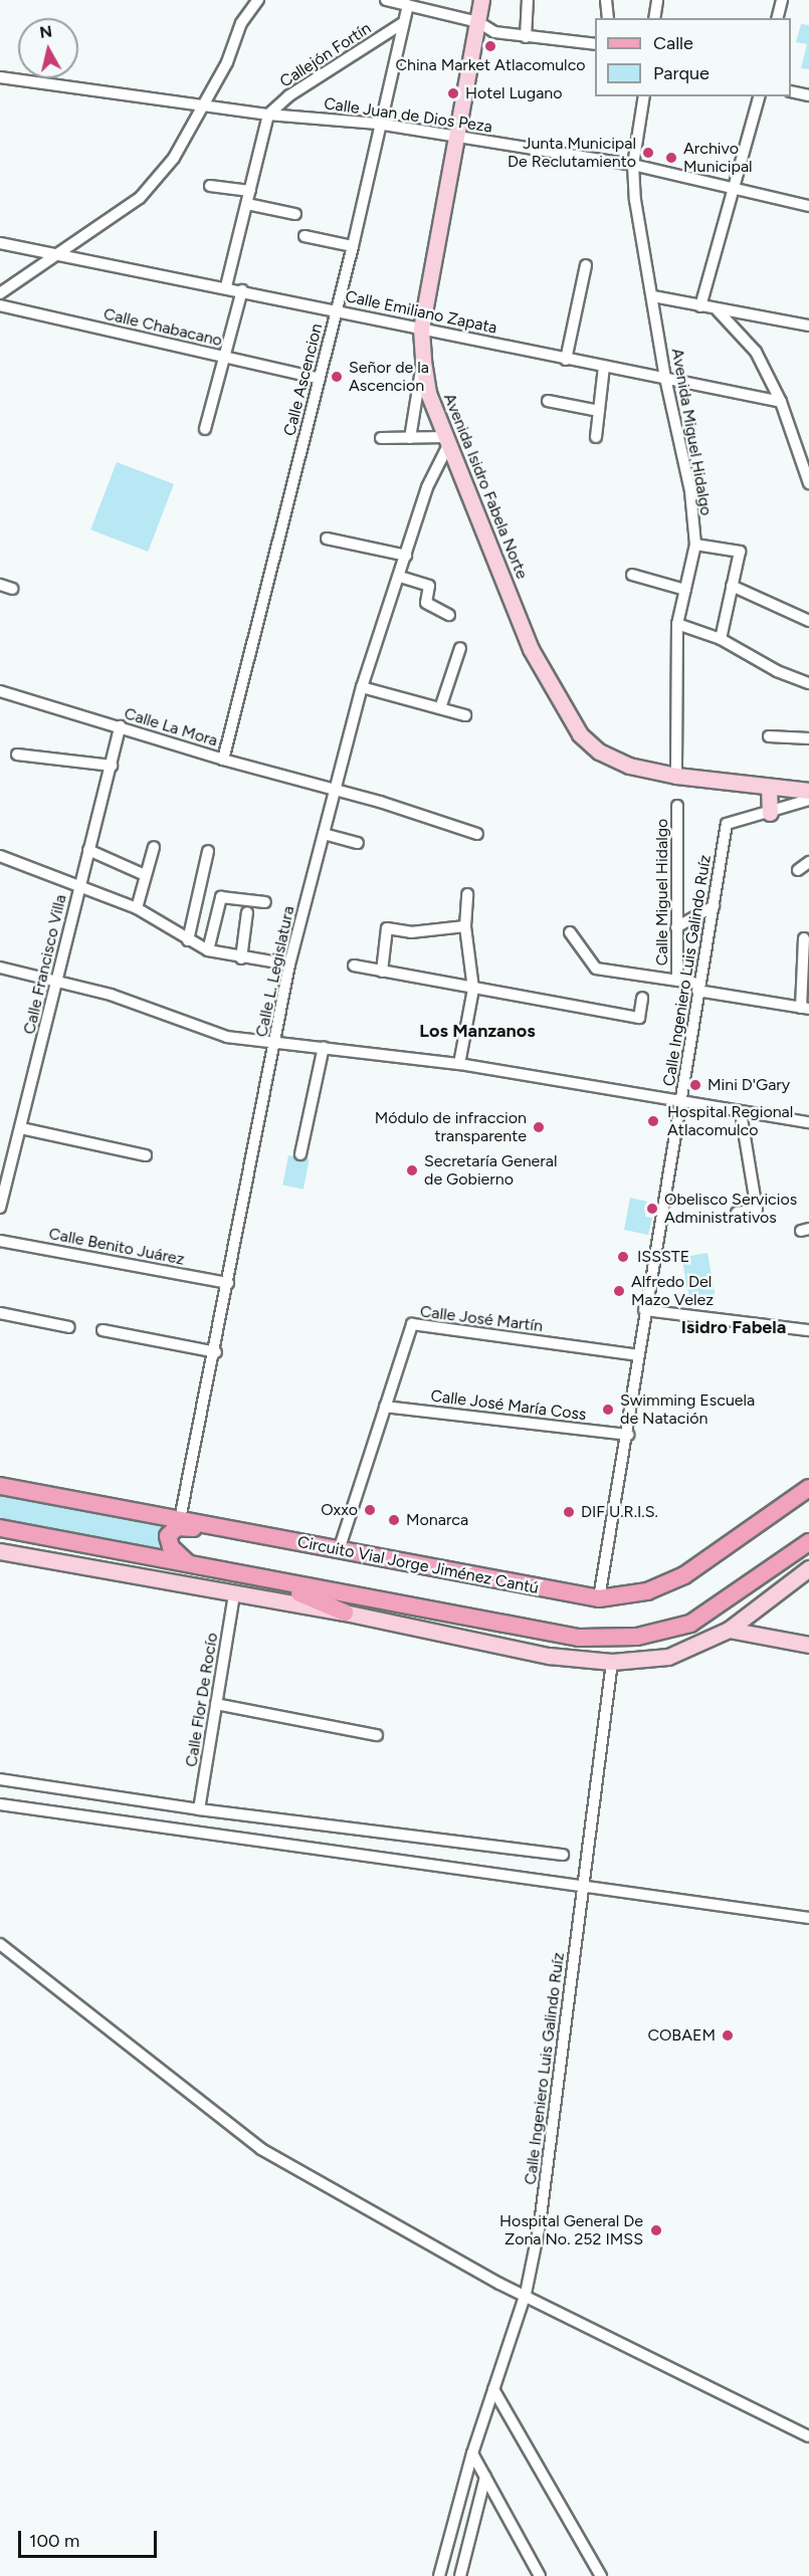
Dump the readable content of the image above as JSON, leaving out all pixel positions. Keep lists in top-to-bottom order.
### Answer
{
  "streets": {
    "main road": ["Avenida Isidro Fabela Norte", "Circuito Vial Jorge Jiménez Cantú"],
    "street": [
      "Callejón Fortín",
      "Calle Juan de Dios Peza",
      "Calle Emiliano Zapata",
      "Calle Chabacano",
      "Calle Ascencion",
      "Avenida Miguel Hidalgo",
      "Calle La Mora",
      "Calle Miguel Hidalgo",
      "Calle Francisco Villa",
      "Calle Ingeniero Luis Galindo Ruíz",
      "Calle L. Legislatura",
      "Calle Benito Juárez",
      "Calle José Martín",
      "Calle José María Coss",
      "Calle Flor De Rocío"
    ]
  },
  "crossings": [
    ["Callejón Fortín", "Calle Juan de Dios Peza"],
    ["Callejón Fortín", "Calle Ascencion"],
    ["Calle Juan de Dios Peza", "Calle Ascencion"],
    ["Calle Juan de Dios Peza", "Avenida Miguel Hidalgo"],
    ["Calle Juan de Dios Peza", "Avenida Isidro Fabela Norte"],
    ["Calle Emiliano Zapata", "Calle Ascencion"],
    ["Calle Emiliano Zapata", "Avenida Miguel Hidalgo"],
    ["Calle Emiliano Zapata", "Avenida Isidro Fabela Norte"],
    ["Calle Chabacano", "Calle Ascencion"],
    ["Calle Ascencion", "Calle La Mora"],
    ["Avenida Miguel Hidalgo", "Avenida Isidro Fabela Norte"],
    ["Avenida Isidro Fabela Norte", "Calle L. Legislatura"],
    ["Calle La Mora", "Calle Francisco Villa"],
    ["Calle La Mora", "Calle L. Legislatura"],
    ["Calle Ingeniero Luis Galindo Ruíz", "Calle José Martín"],
    ["Calle Ingeniero Luis Galindo Ruíz", "Calle José María Coss"],
    ["Calle Ingeniero Luis Galindo Ruíz", "Circuito Vial Jorge Jiménez Cantú"],
    ["Calle L. Legislatura", "Calle Benito Juárez"],
    ["Calle L. Legislatura", "Circuito Vial Jorge Jiménez Cantú"],
    ["Calle José Martín", "Calle José María Coss"],
    ["Calle José Martín", "Circuito Vial Jorge Jiménez Cantú"]
  ],
  "districts": ["Los Manzanos", "Isidro Fabela"],
  "places": [
    "China Market Atlacomulco",
    "Hotel Lugano",
    "Junta Municipal De Reclutamiento",
    "Archivo Municipal",
    "Señor de la Ascencion",
    "Mini D'Gary",
    "Hospital Regional Atlacomulco",
    "Módulo de infraccion transparente",
    "Secretaría General de Gobierno",
    "Obelisco Servicios Administrativos",
    "ISSSTE",
    "Alfredo Del Mazo Velez",
    "Swimming Escuela de Natación",
    "Oxxo",
    "DIF U.R.I.S.",
    "Monarca",
    "COBAEM",
    "Hospital General De Zona No. 252 IMSS"
  ],
  "legend": ["Calle", "Parque"],
  "scale_bar": "100 m",
  "north": "top"
}
